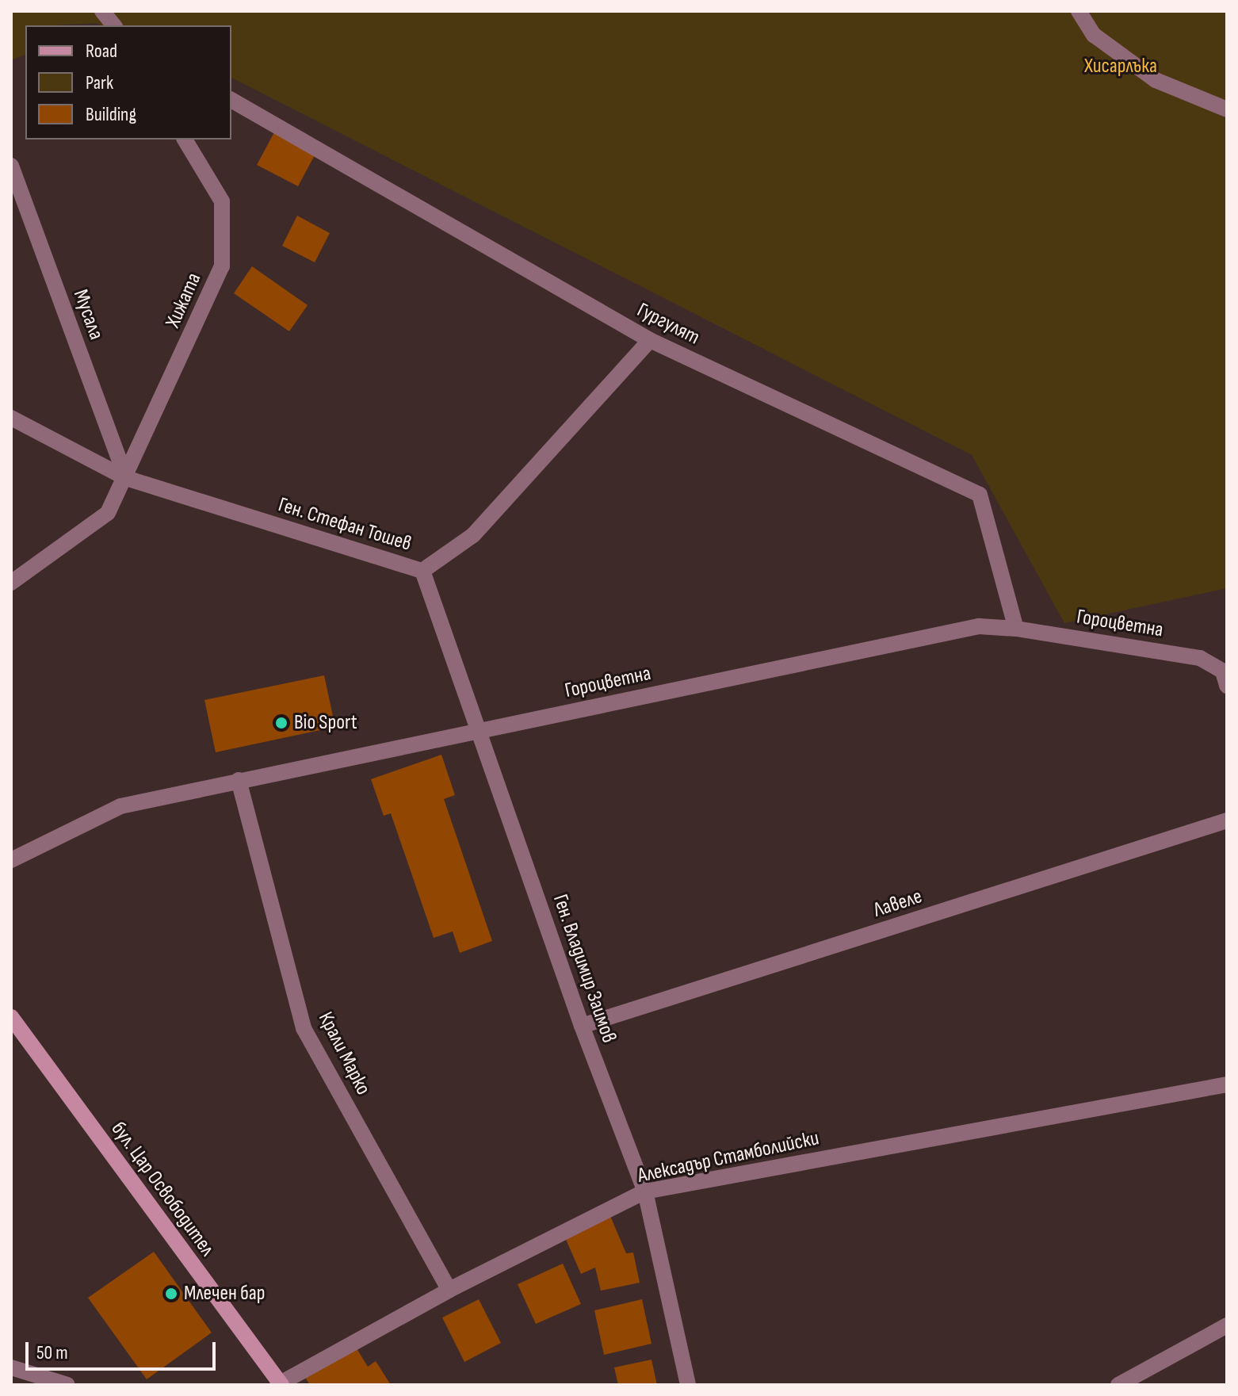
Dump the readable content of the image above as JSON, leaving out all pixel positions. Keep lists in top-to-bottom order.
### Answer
{
  "streets": {
    "main road": ["бул. Цар Освободител"],
    "street": [
      "Хижата",
      "Мусала",
      "Гургулят",
      "Ген. Стефан Тошев",
      "Гороцветна",
      "Лавеле",
      "Ген. Владимир Заимов",
      "Крали Марко",
      "Алексадър Стамболийски"
    ]
  },
  "crossings": [
    ["Хижата", "Мусала"],
    ["Хижата", "Ген. Стефан Тошев"],
    ["Мусала", "Ген. Стефан Тошев"],
    ["Гургулят", "Ген. Стефан Тошев"],
    ["Гургулят", "Гороцветна"],
    ["Ген. Стефан Тошев", "Ген. Владимир Заимов"],
    ["Гороцветна", "Ген. Владимир Заимов"],
    ["Гороцветна", "Крали Марко"],
    ["Лавеле", "Ген. Владимир Заимов"],
    ["Ген. Владимир Заимов", "Алексадър Стамболийски"],
    ["Крали Марко", "Алексадър Стамболийски"],
    ["Алексадър Стамболийски", "бул. Цар Освободител"]
  ],
  "parks": ["Хисарлъка"],
  "places": ["Bio Sport", "Млечен бар"],
  "legend": ["Road", "Park", "Building"],
  "scale_bar": "50 m"
}
